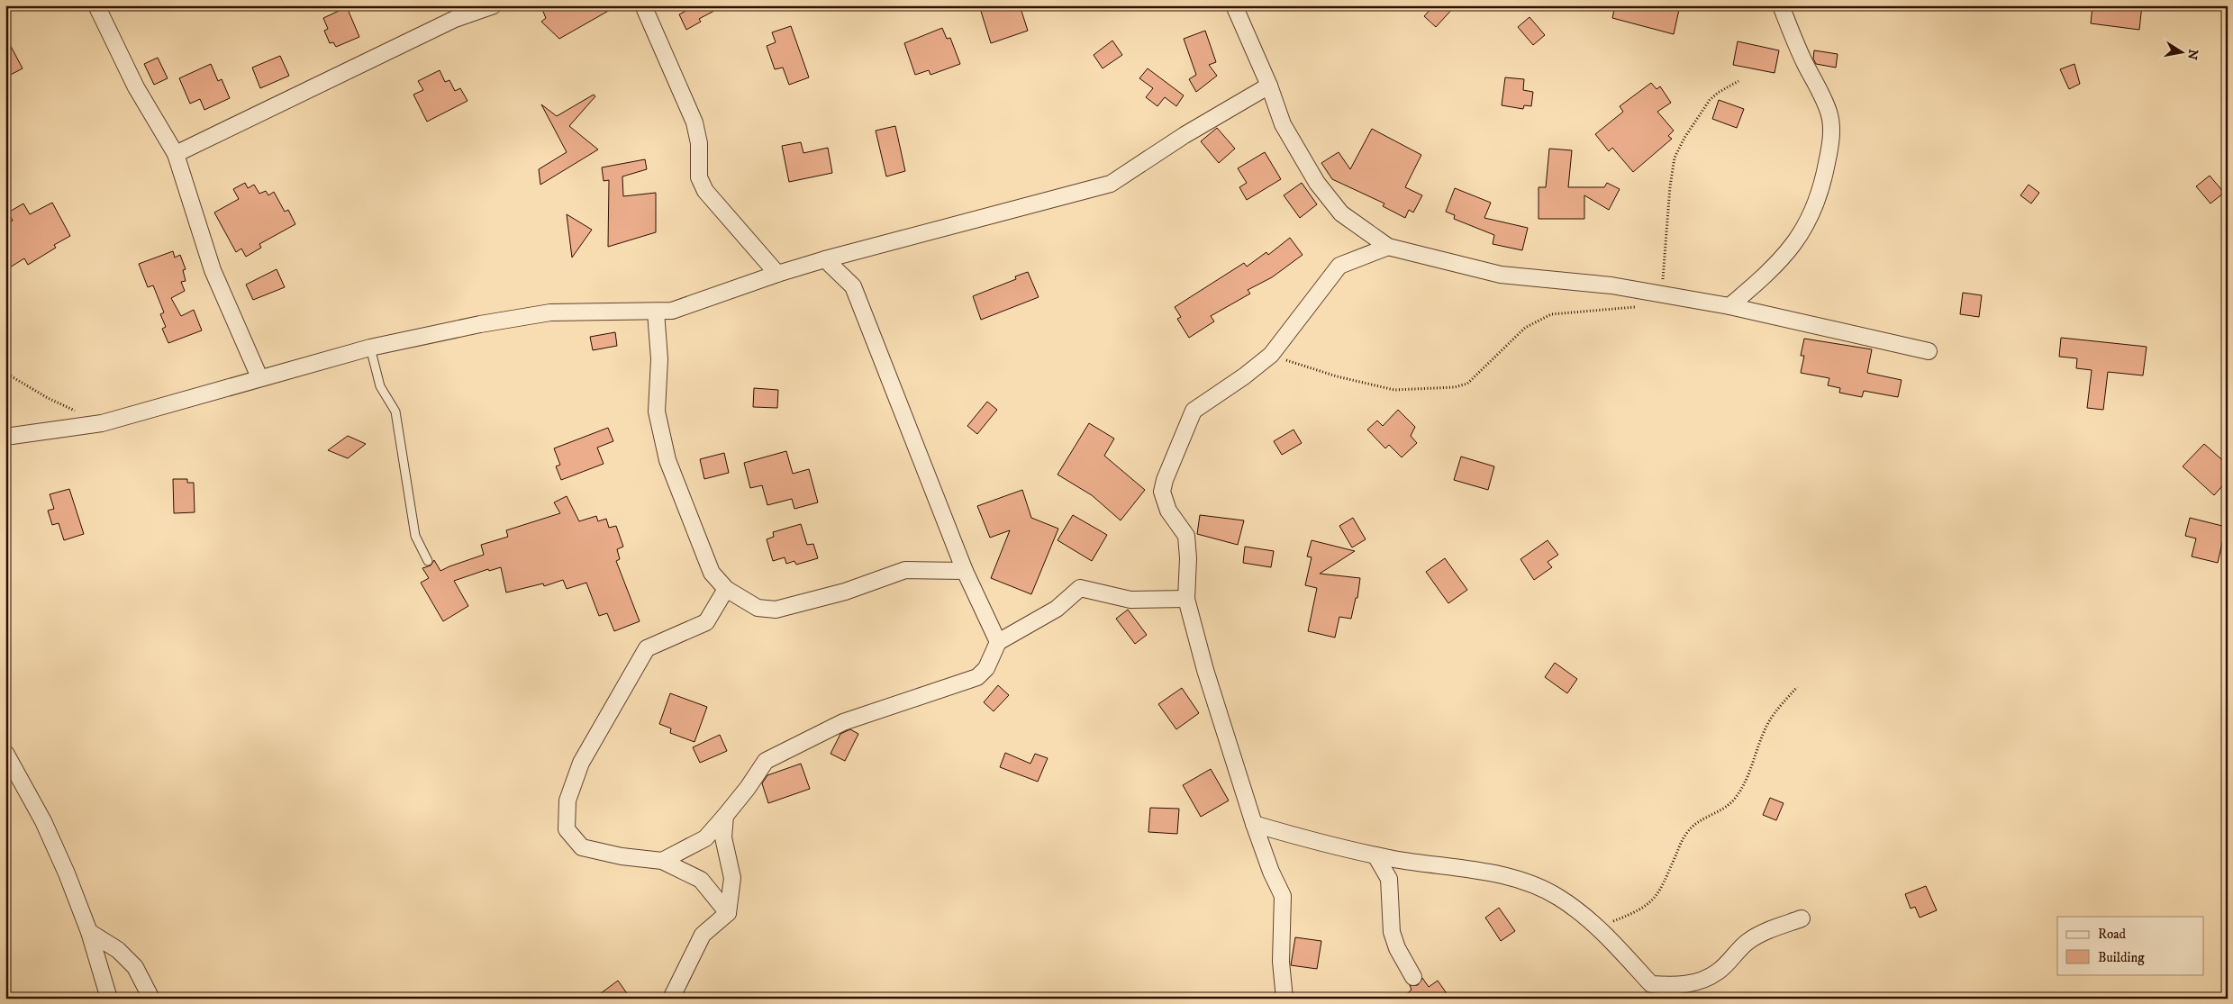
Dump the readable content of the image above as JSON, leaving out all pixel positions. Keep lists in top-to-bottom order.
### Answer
{
  "legend": ["Road", "Building"],
  "north": "right"
}
